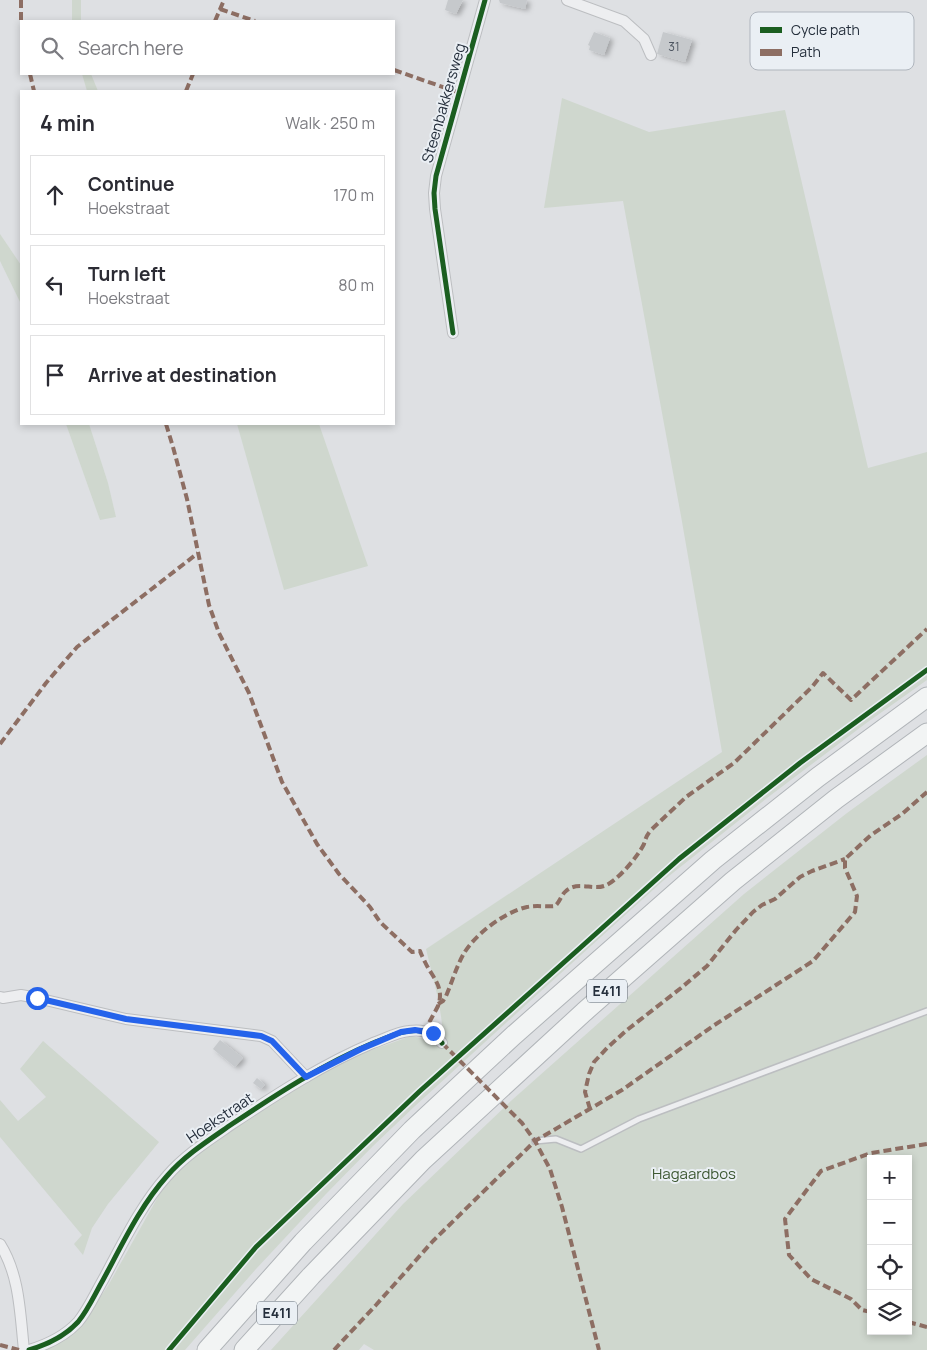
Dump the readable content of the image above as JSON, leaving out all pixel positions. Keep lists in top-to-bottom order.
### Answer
{
  "streets": {
    "highway": ["E411"],
    "street": ["Steenbakkersweg", "Hoekstraat"]
  },
  "parks": ["Hagaardbos"],
  "house_numbers": ["31"],
  "legend": ["Cycle path", "Path"],
  "page": {
    "search": "Search here",
    "heading": ["4 min", "Walk · 250 m"],
    "list": [
      ["Continue", "Hoekstraat", "170 m"],
      ["Turn left", "Hoekstraat", "80 m"],
      "Arrive at destination"
    ],
    "map_buttons": ["+", "−"]
  }
}
